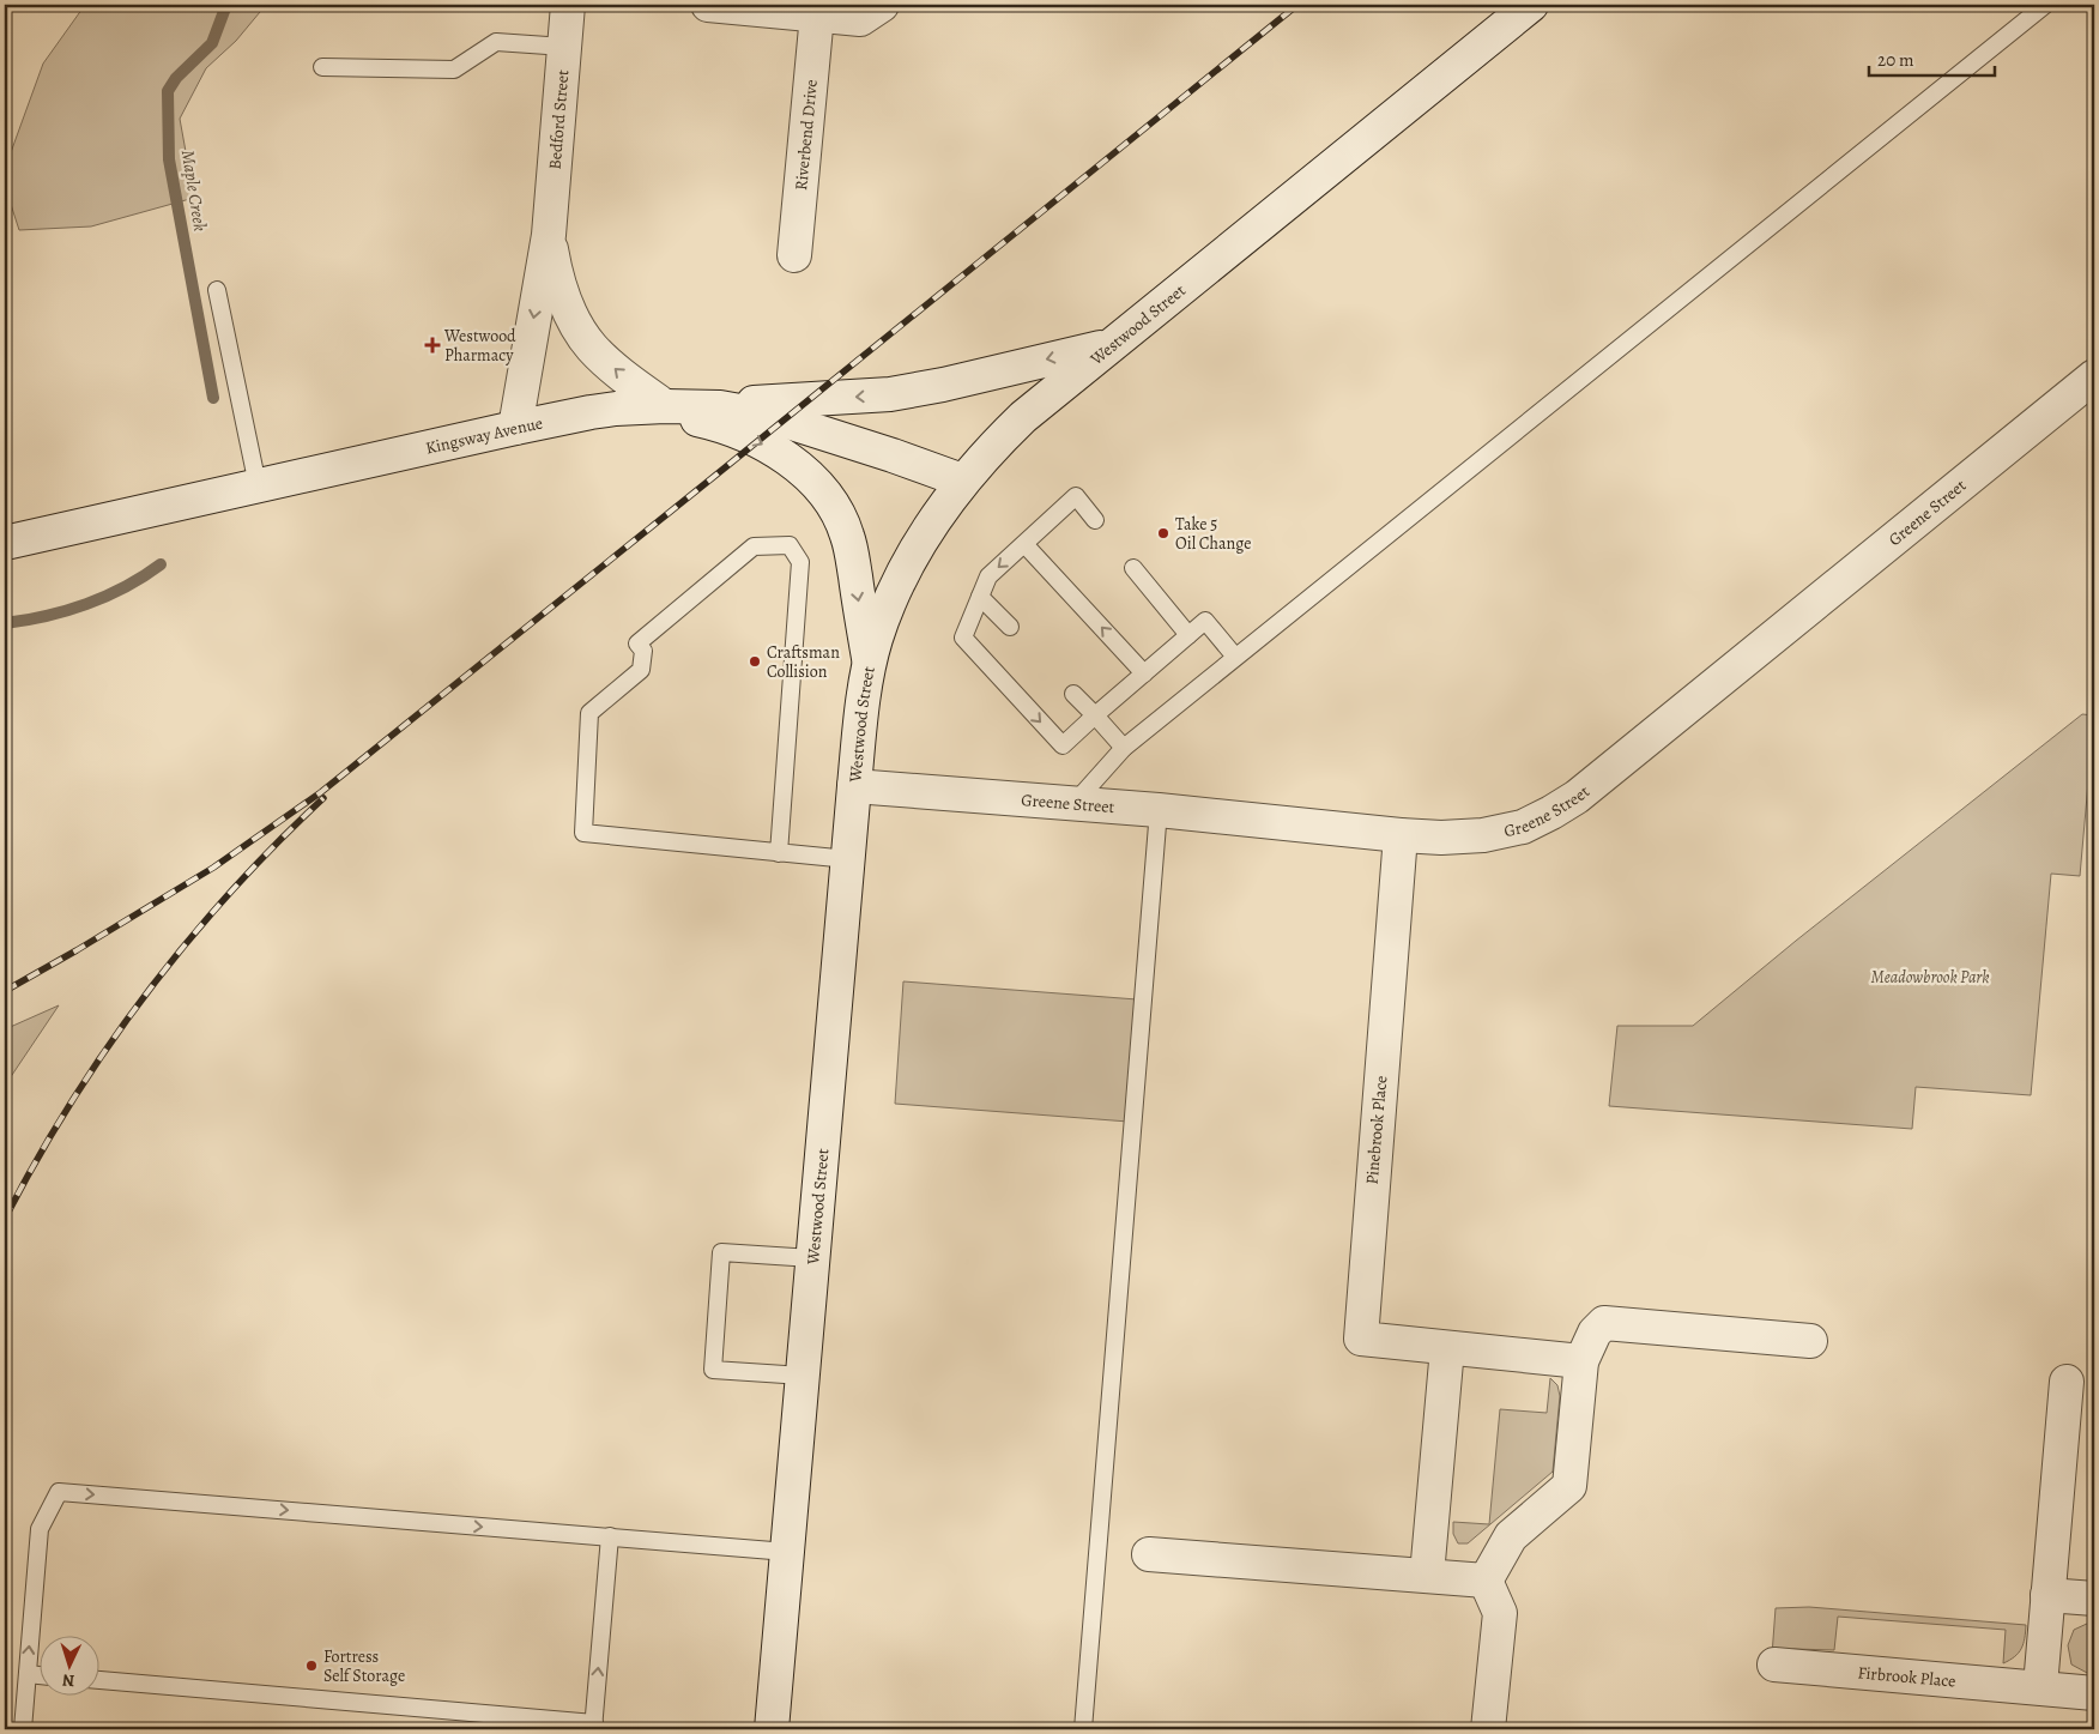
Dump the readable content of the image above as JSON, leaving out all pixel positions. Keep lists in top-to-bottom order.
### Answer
{
  "streets": {
    "street": [
      "Bedford Street",
      "Riverbend Drive",
      "Westwood Street",
      "Kingsway Avenue",
      "Greene Street",
      "Pinebrook Place",
      "Firbrook Place"
    ]
  },
  "crossings": [
    ["Bedford Street", "Kingsway Avenue"],
    ["Westwood Street", "Kingsway Avenue"],
    ["Westwood Street", "Greene Street"],
    ["Greene Street", "Pinebrook Place"]
  ],
  "water": ["Maple Creek"],
  "parks": ["Meadowbrook Park"],
  "places": {
    "health": ["Westwood Pharmacy"],
    "other": ["Take 5 Oil Change", "Craftsman Collision", "Fortress Self Storage"]
  },
  "scale_bar": "20 m",
  "north": "bottom"
}
